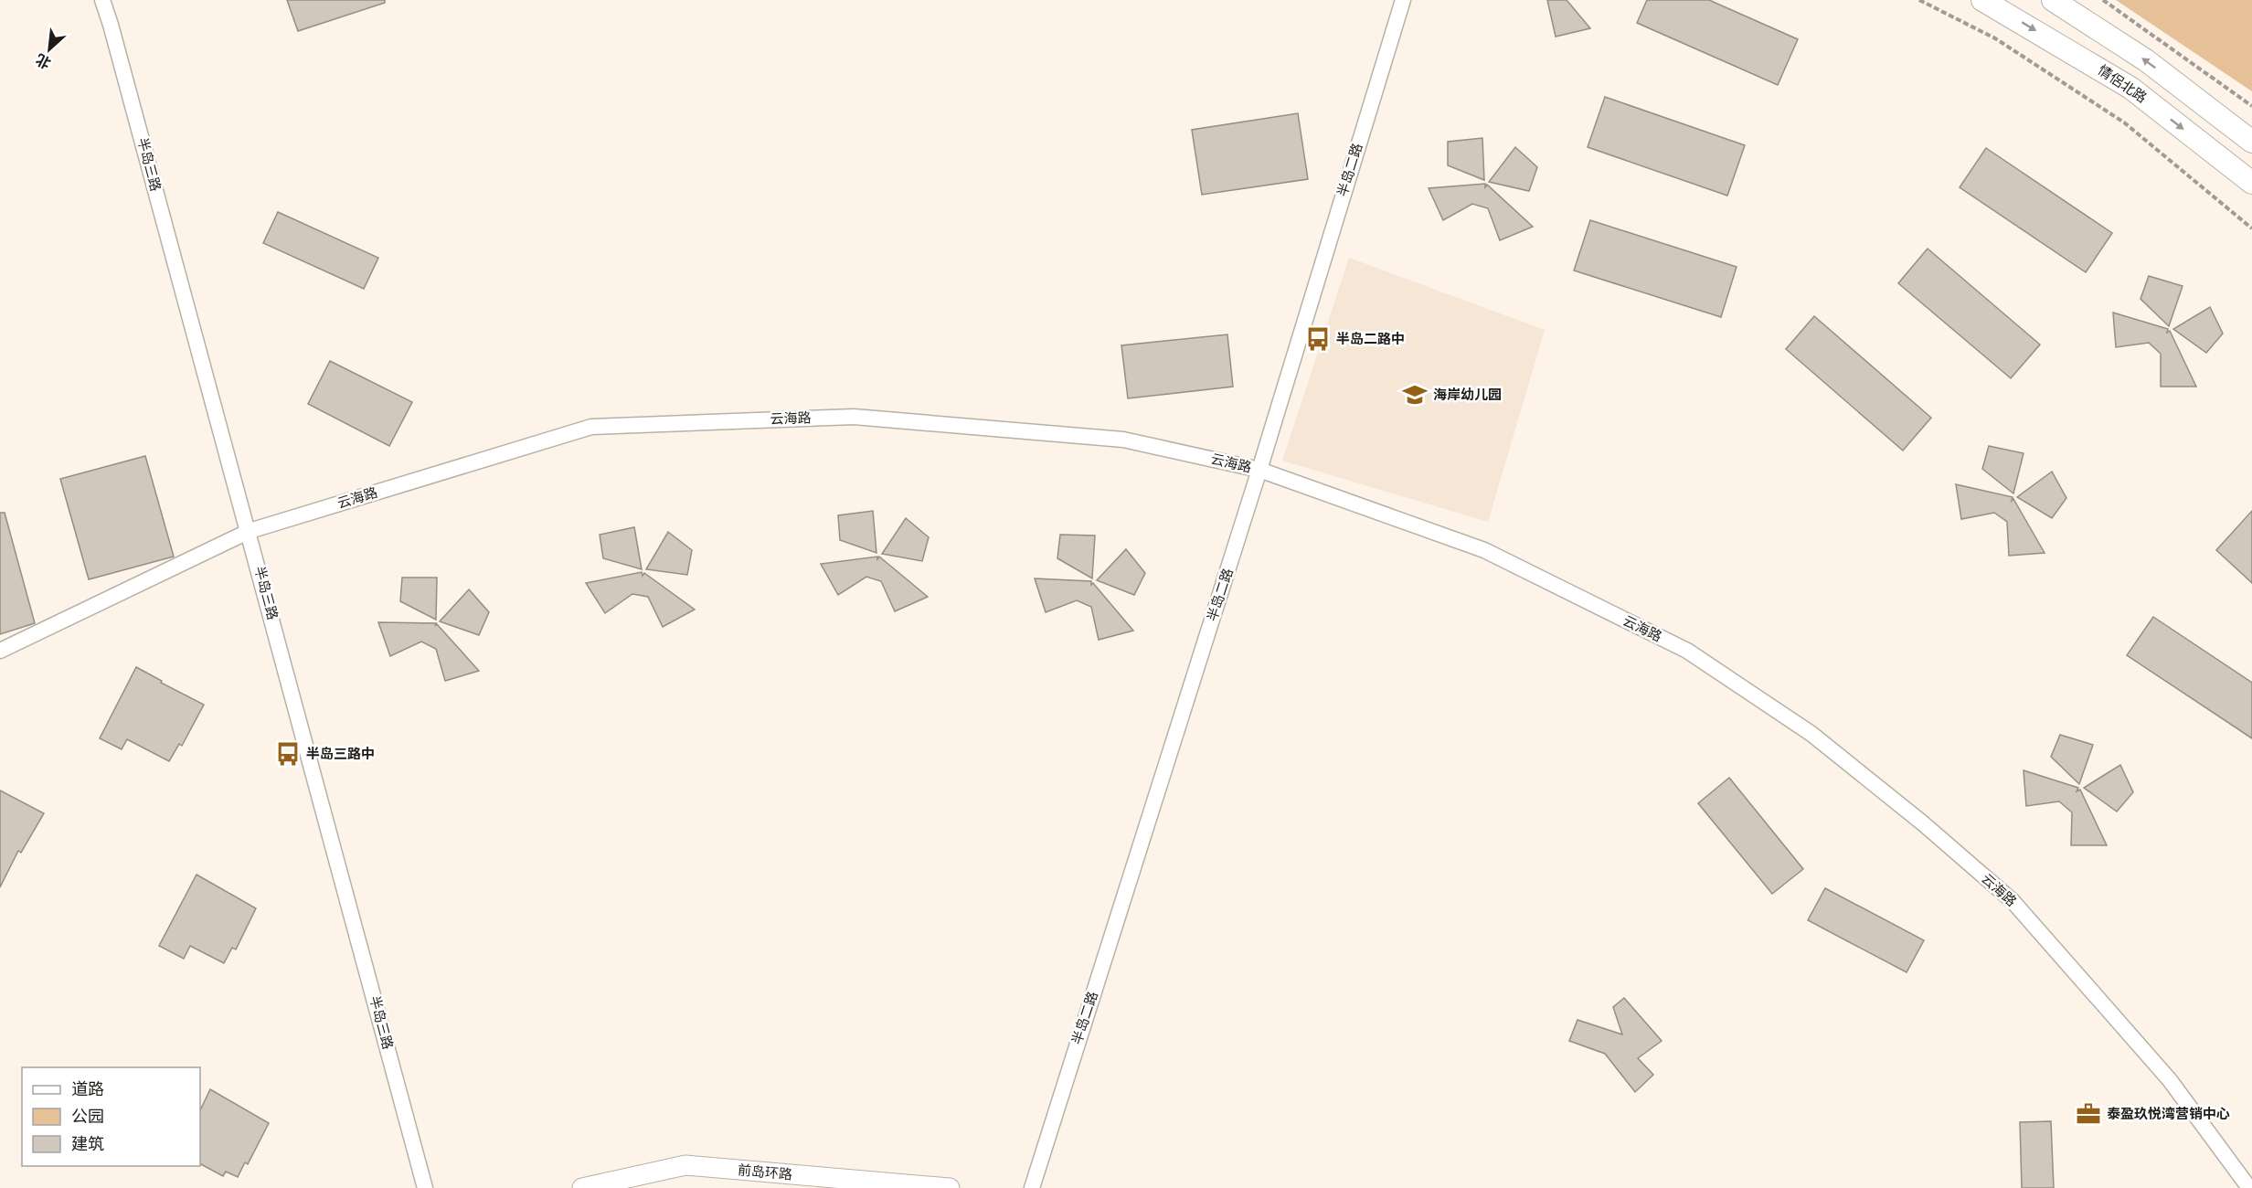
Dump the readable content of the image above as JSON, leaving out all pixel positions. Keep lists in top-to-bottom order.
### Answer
{
  "streets": {
    "main road": ["情侶北路"],
    "street": [
      "半岛三路",
      "半岛二路",
      "云海路",
      "前岛环路"
    ]
  },
  "crossings": [
    ["半岛三路", "云海路"],
    ["半岛二路", "云海路"]
  ],
  "places": {
    "bus stop": ["半岛二路中", "半岛三路中"],
    "school or university": ["海岸幼儿园"],
    "office": ["泰盈玖悦湾营销中心"]
  },
  "legend": ["道路", "公园", "建筑"],
  "north": "bottom left"
}
